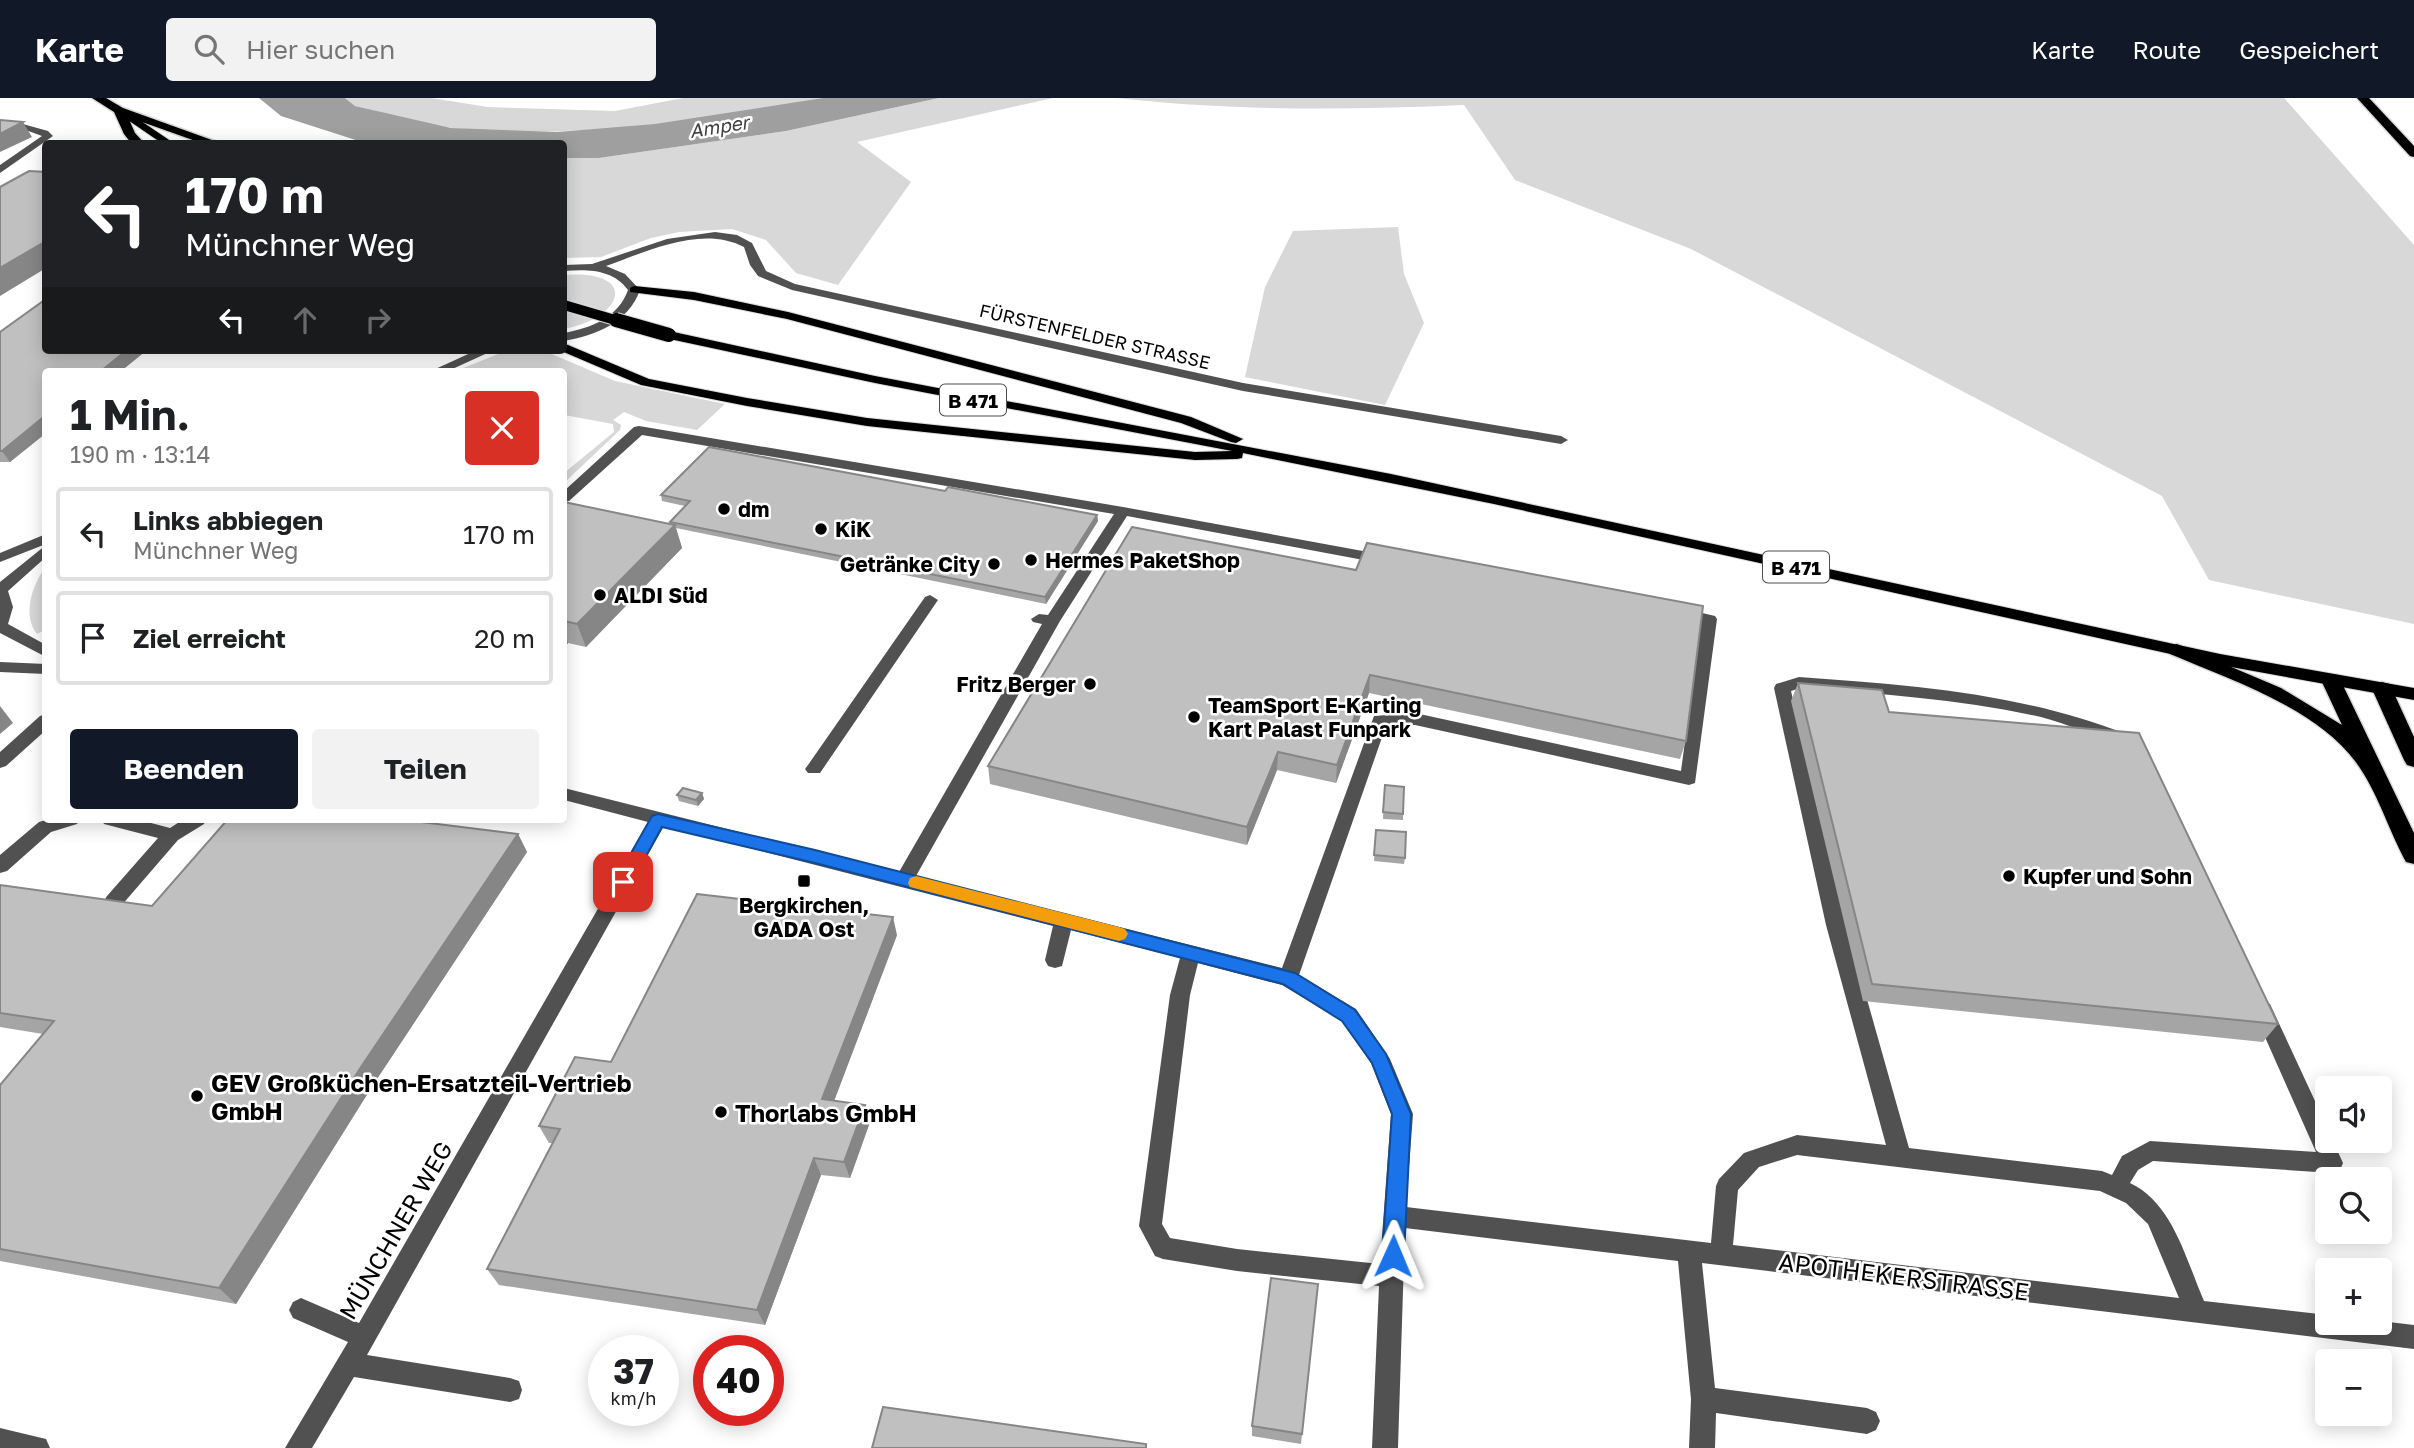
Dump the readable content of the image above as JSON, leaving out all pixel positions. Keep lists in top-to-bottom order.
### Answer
{
  "streets": {
    "main road": ["B 471"],
    "street": ["FÜRSTENFELDER STRASSE", "MÜNCHNER WEG", "APOTHEKERSTRASSE"]
  },
  "water": ["Amper"],
  "places": {
    "other": [
      "dm",
      "KiK",
      "Hermes PaketShop",
      "Getränke City",
      "ALDI Süd",
      "Fritz Berger",
      "TeamSport E-Karting Kart Palast Funpark",
      "Kupfer und Sohn",
      "GEV Großküchen-Ersatzteil-Vertrieb GmbH",
      "Thorlabs GmbH"
    ],
    "transit": ["Bergkirchen, GADA Ost"]
  },
  "page": {
    "header": "Karte",
    "search": "Hier suchen",
    "nav": ["Karte", "Route", "Gespeichert"],
    "turn": ["170 m", "Münchner Weg"],
    "heading": ["1 Min.", "190 m · 13:14"],
    "list": [
      {
        "name": "Links abbiegen",
        "note": "Münchner Weg",
        "value": "170 m"
      },
      {
        "name": "Ziel erreicht",
        "value": "20 m"
      }
    ],
    "buttons": ["Beenden", "Teilen"],
    "map_buttons": ["+", "−"],
    "speed": "37 km/h",
    "limit": "40"
  }
}
